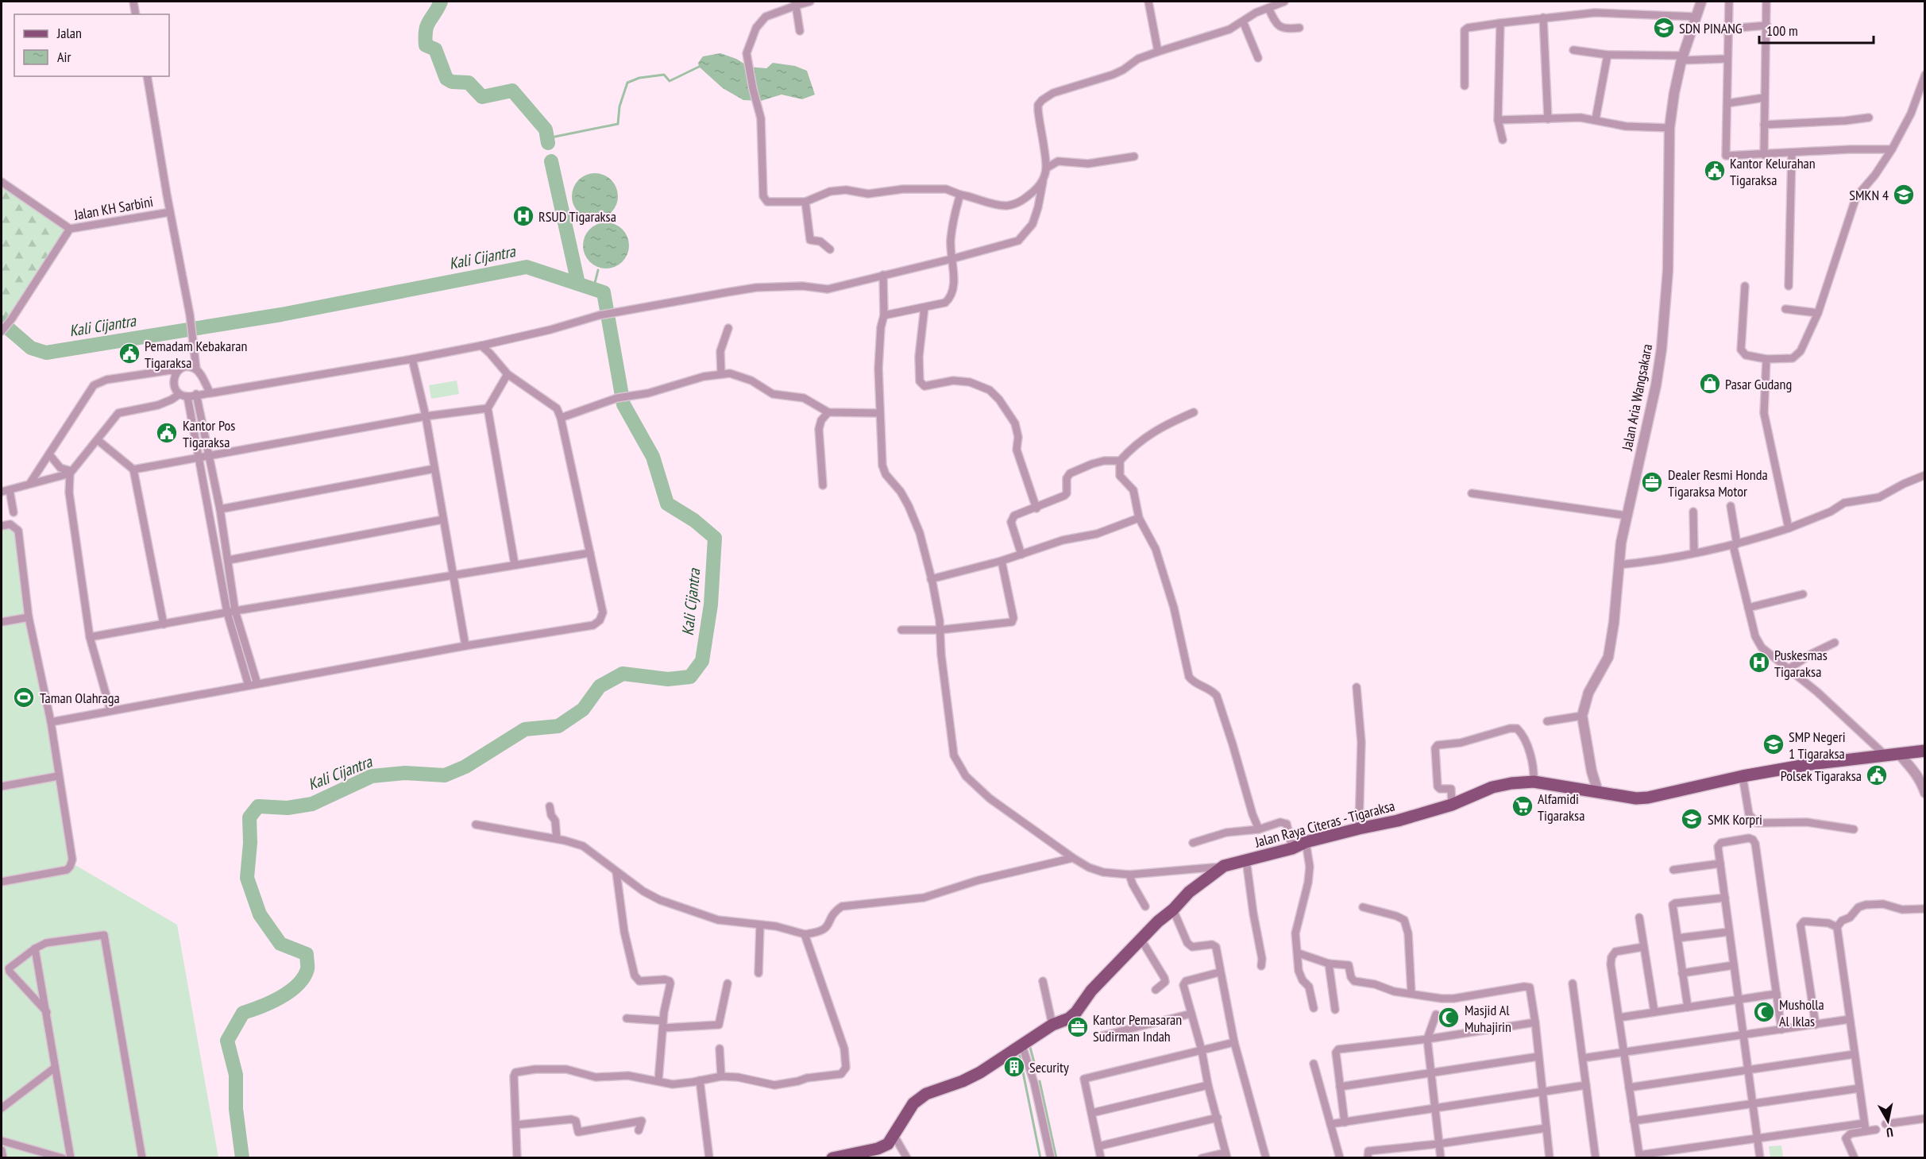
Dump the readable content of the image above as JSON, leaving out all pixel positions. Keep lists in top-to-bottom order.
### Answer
{
  "streets": {
    "main road": ["Jalan Raya Citeras - Tigaraksa"],
    "street": ["Jalan KH Sarbini", "Jalan Aria Wangsakara"]
  },
  "crossings": [
    ["Jalan Aria Wangsakara", "Jalan Raya Citeras - Tigaraksa"]
  ],
  "water": ["Kali Cijantra"],
  "places": {
    "school or university": [
      "SDN PINANG",
      "SMKN 4",
      "SMP Negeri 1 Tigaraksa",
      "SMK Korpri"
    ],
    "public building": [
      "Kantor Kelurahan Tigaraksa",
      "Pemadam Kebakaran Tigaraksa",
      "Kantor Pos Tigaraksa",
      "Polsek Tigaraksa"
    ],
    "hospital": ["RSUD Tigaraksa", "Puskesmas Tigaraksa"],
    "shop": ["Pasar Gudang"],
    "office": ["Dealer Resmi Honda Tigaraksa Motor", "Kantor Pemasaran Sudirman Indah"],
    "sports": ["Taman Olahraga"],
    "supermarket": ["Alfamidi Tigaraksa"],
    "mosque": ["Musholla Al Iklas", "Masjid Al Muhajirin"],
    "building": ["Security"]
  },
  "legend": ["Jalan", "Air"],
  "scale_bar": "100 m",
  "north": "bottom"
}
